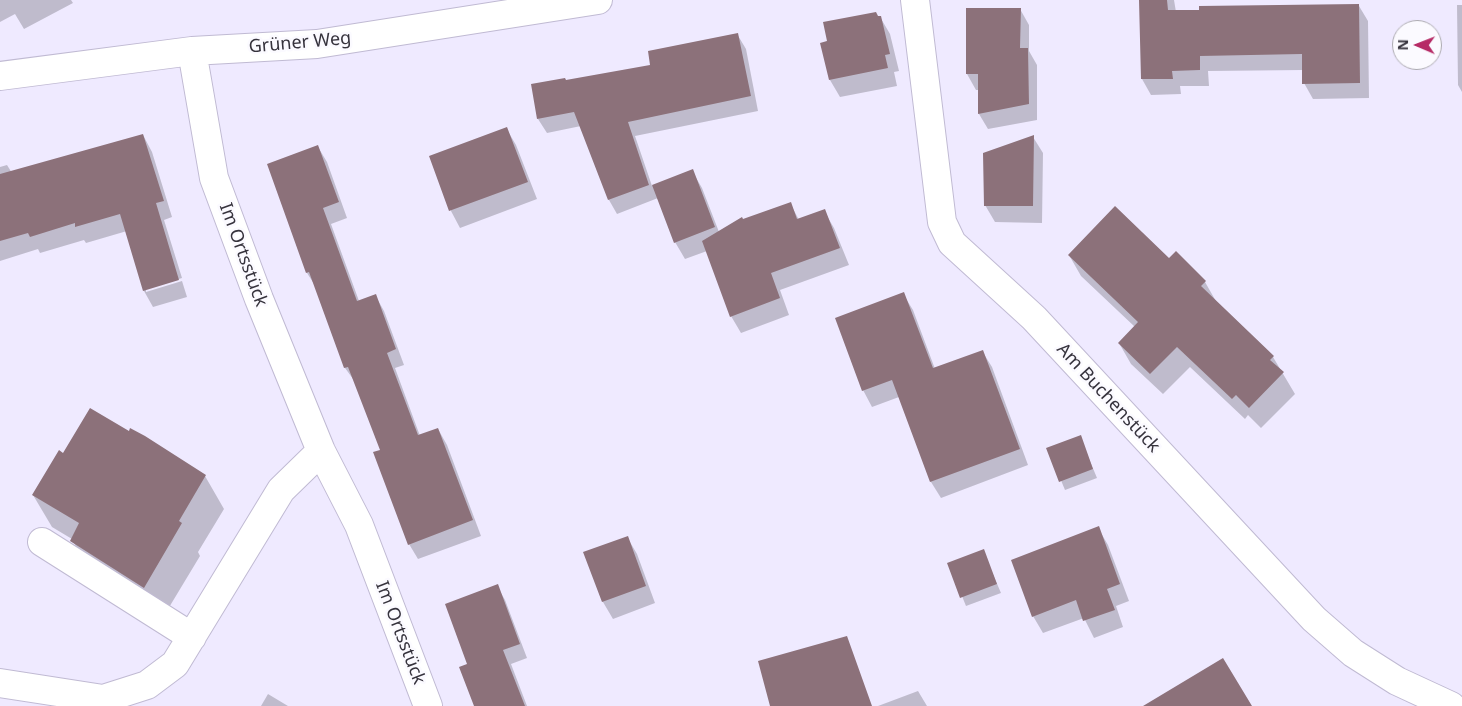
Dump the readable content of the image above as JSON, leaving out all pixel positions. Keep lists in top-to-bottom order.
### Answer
{
  "streets": {
    "street": ["Grüner Weg", "Im Ortsstück", "Am Buchenstück"]
  },
  "crossings": [
    ["Grüner Weg", "Im Ortsstück"]
  ],
  "north": "left"
}
